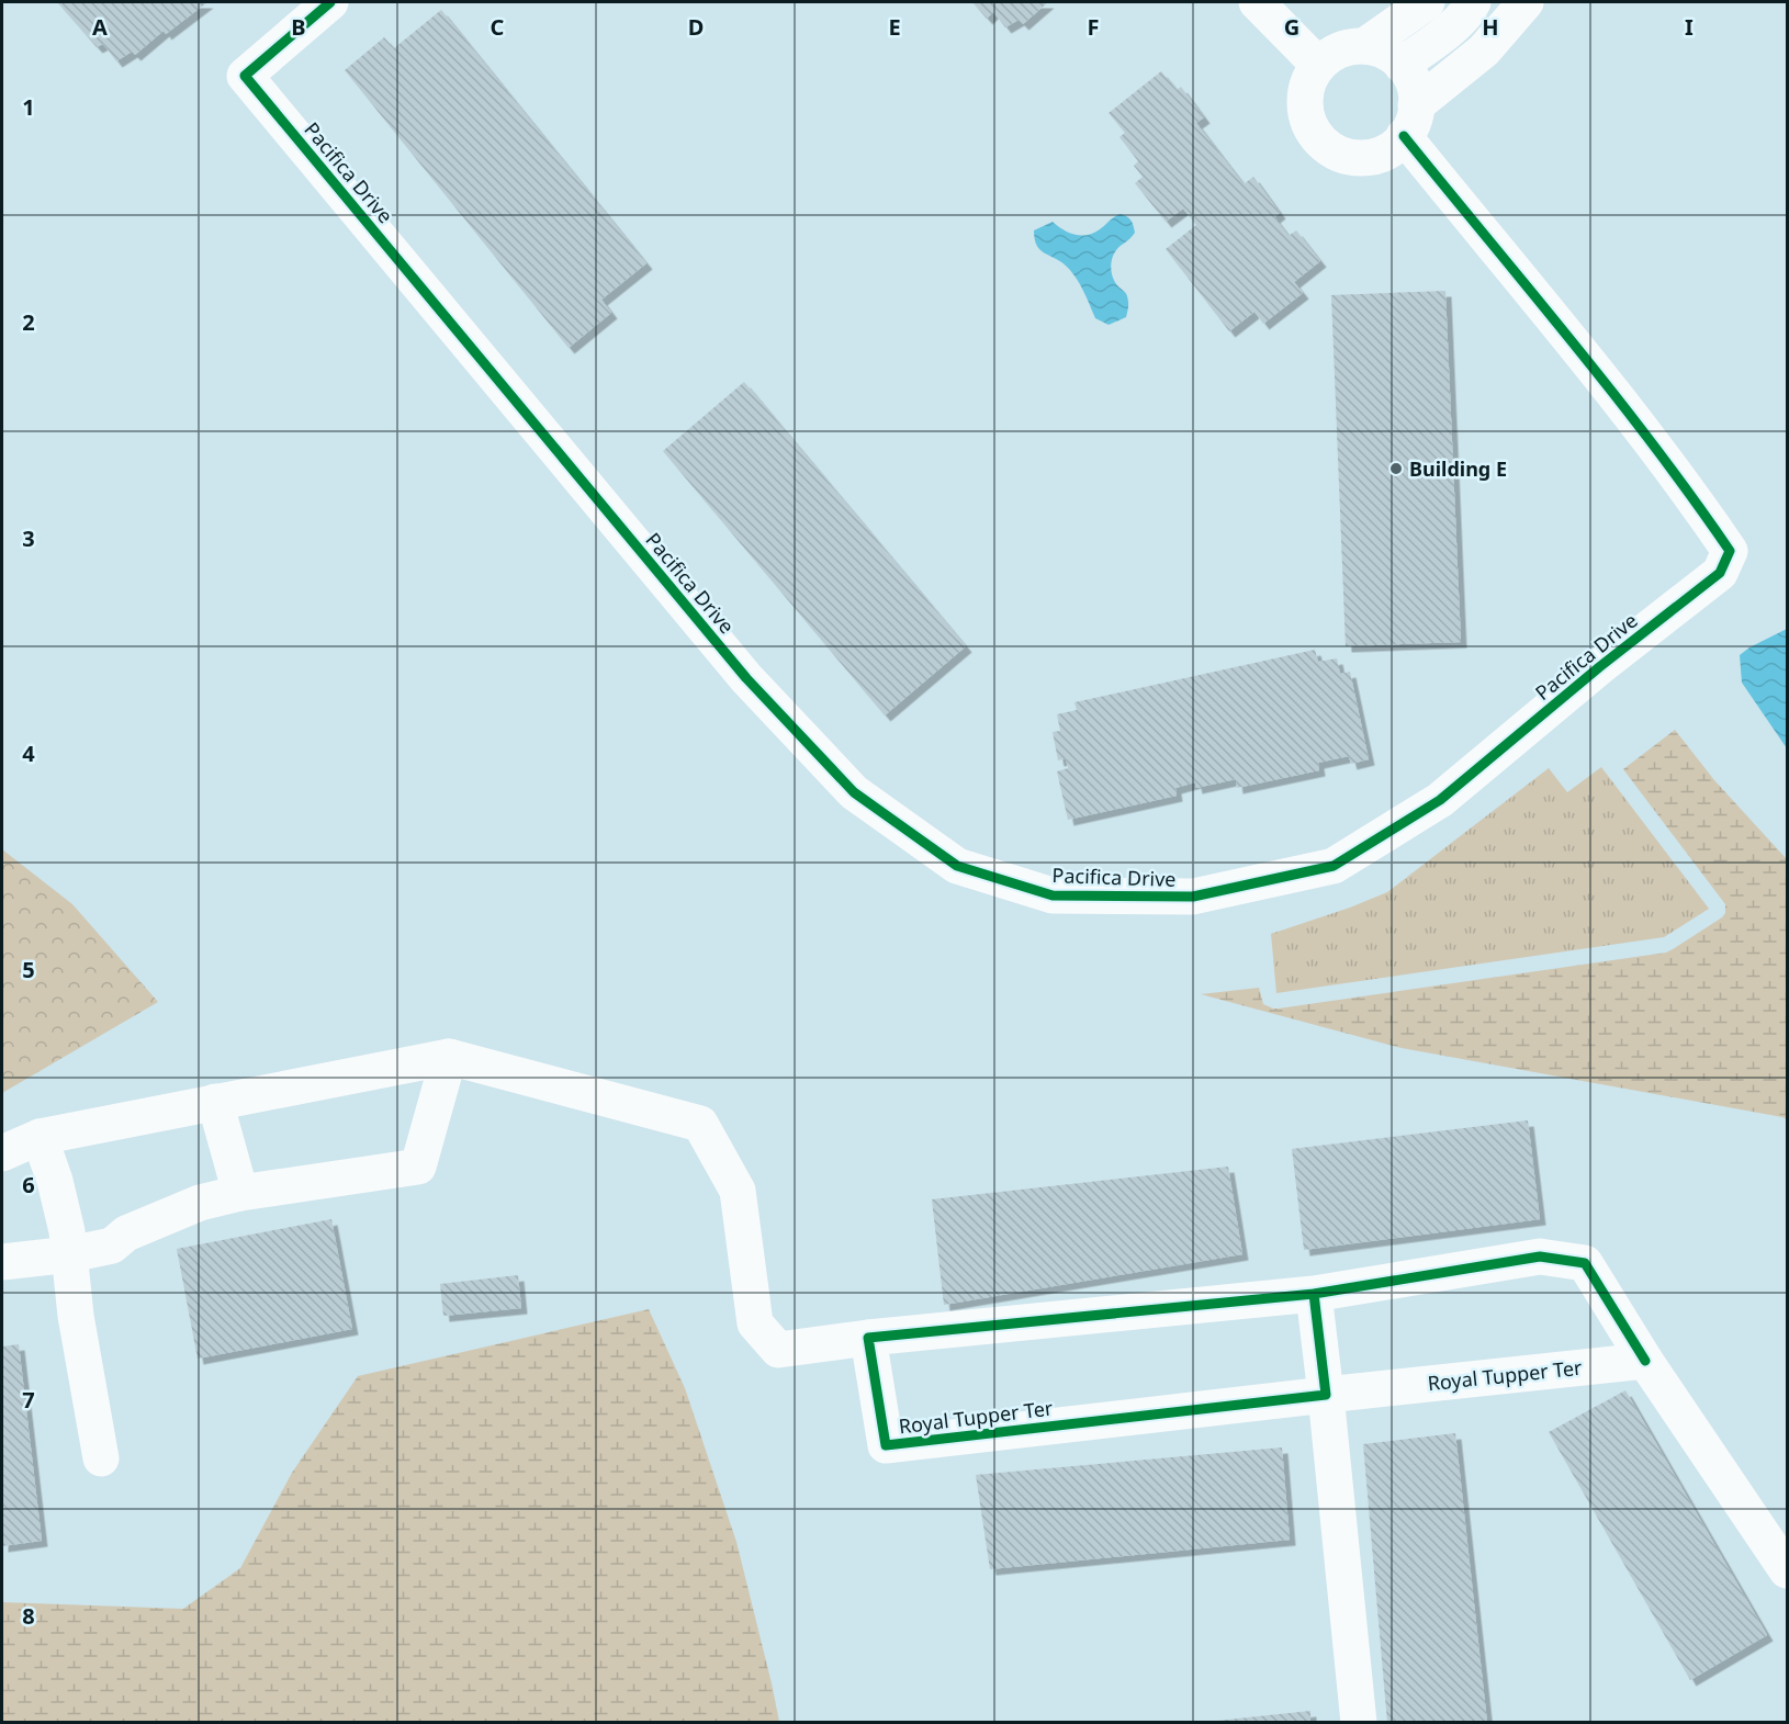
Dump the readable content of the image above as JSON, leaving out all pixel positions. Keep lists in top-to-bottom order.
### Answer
{
  "streets": {
    "street": ["Pacifica Drive", "Royal Tupper Ter"]
  },
  "places": ["Building E"],
  "grid": {
    "columns": [
      "A",
      "B",
      "C",
      "D",
      "E",
      "F",
      "G",
      "H",
      "I"
    ],
    "rows": [
      "1",
      "2",
      "3",
      "4",
      "5",
      "6",
      "7",
      "8"
    ]
  }
}
